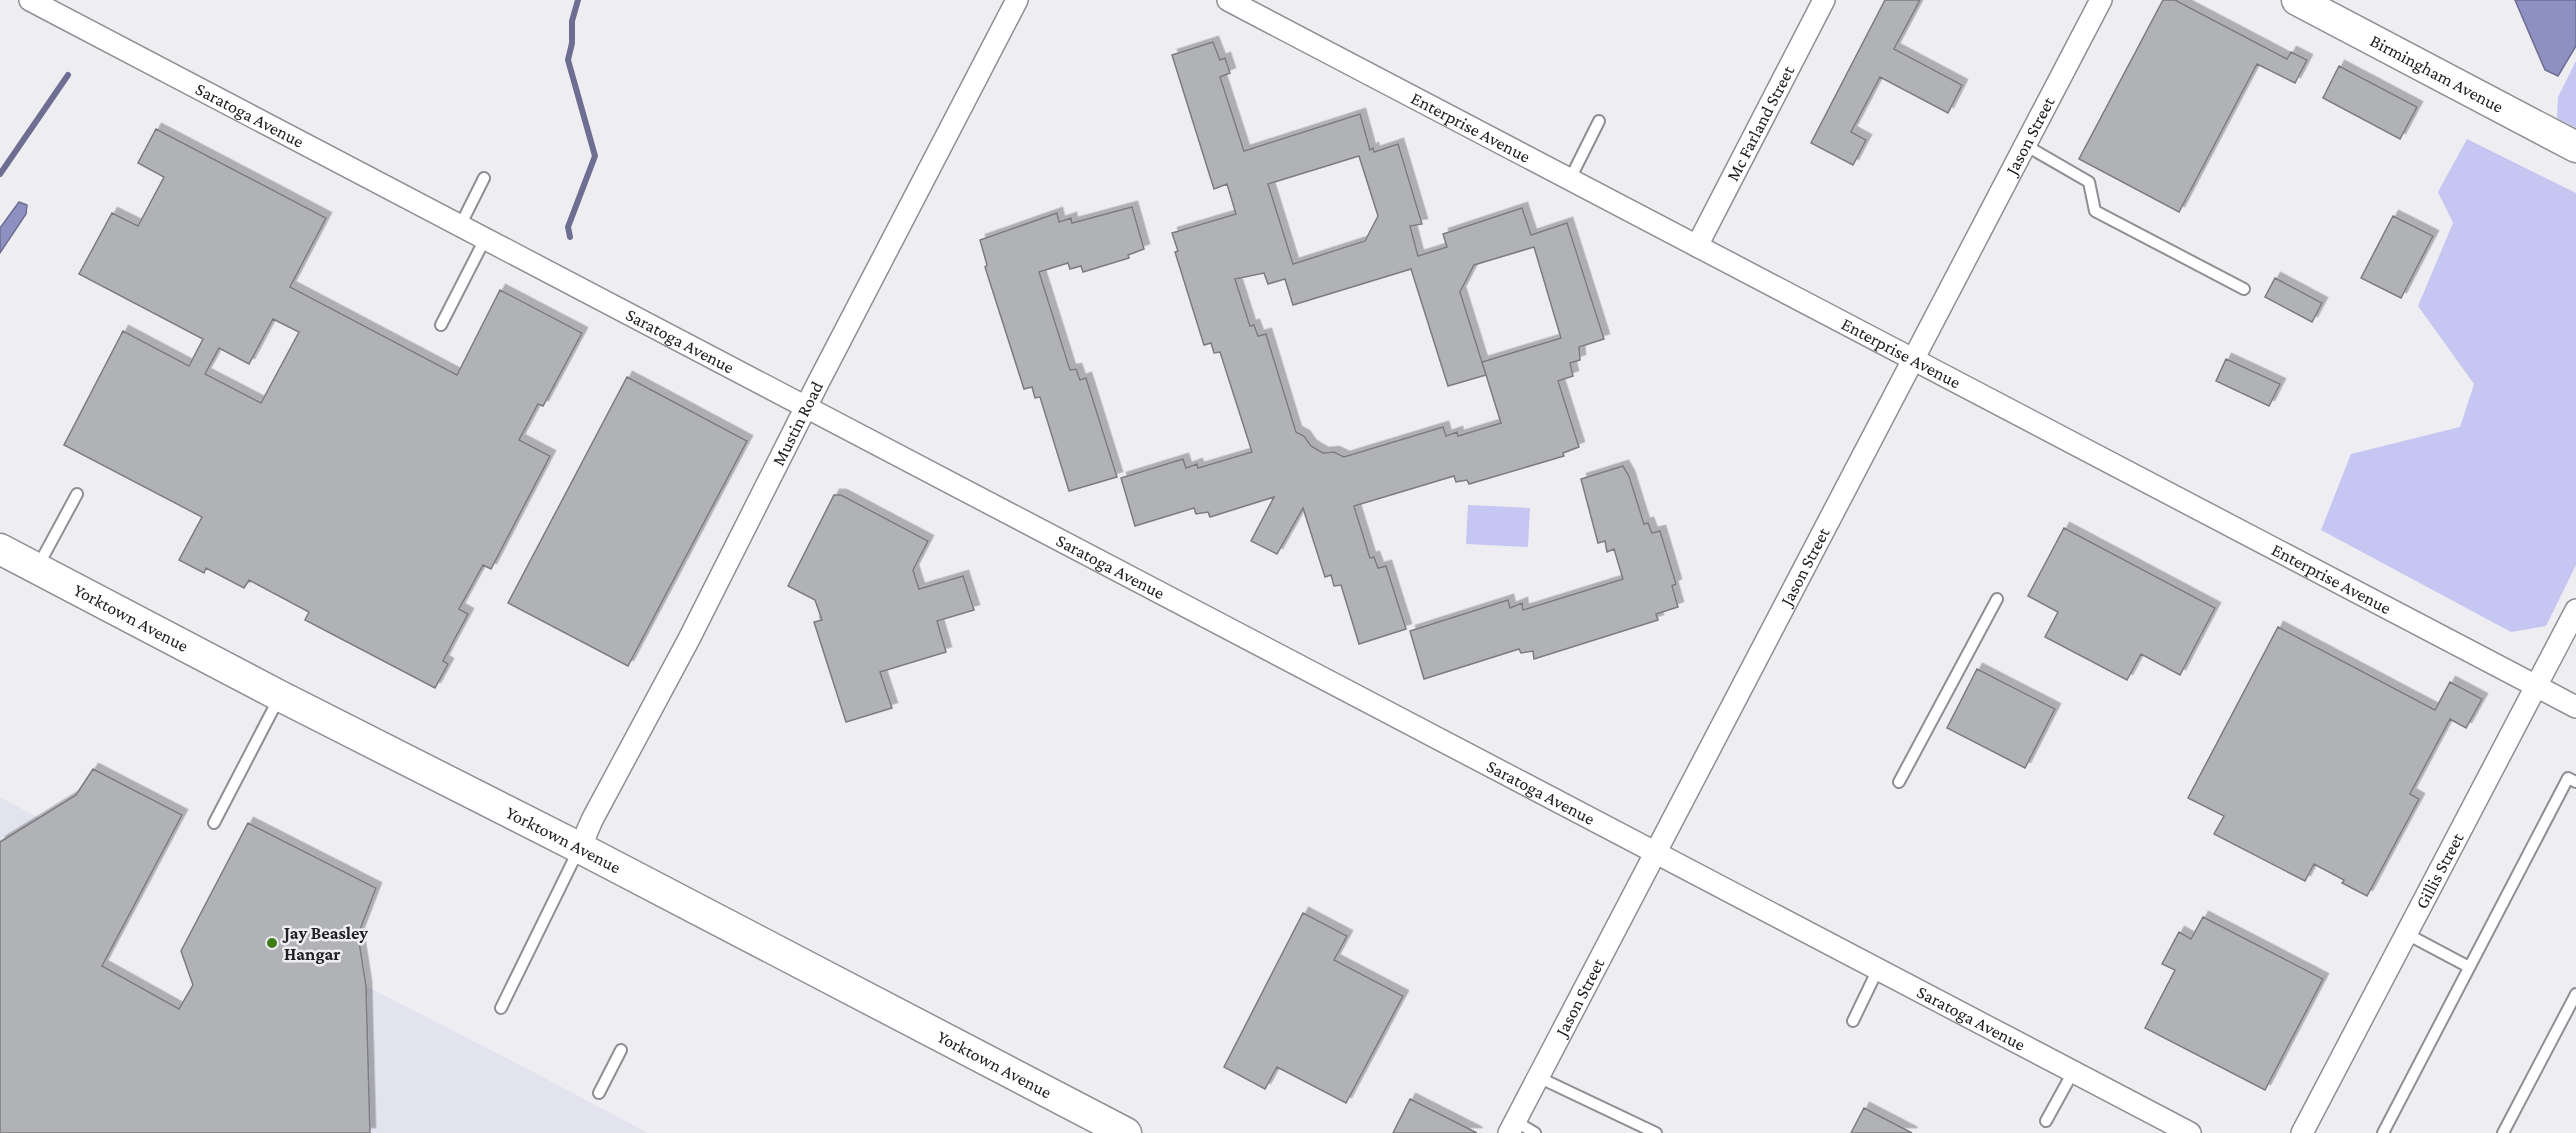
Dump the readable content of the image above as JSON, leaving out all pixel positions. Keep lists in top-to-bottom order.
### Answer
{
  "streets": {
    "main road": ["Birmingham Avenue", "Yorktown Avenue"],
    "street": [
      "Saratoga Avenue",
      "Mc Farland Street",
      "Enterprise Avenue",
      "Jason Street",
      "Mustin Road",
      "Gillis Street"
    ]
  },
  "crossings": [
    ["Saratoga Avenue", "Jason Street"],
    ["Saratoga Avenue", "Mustin Road"],
    ["Mc Farland Street", "Enterprise Avenue"],
    ["Enterprise Avenue", "Jason Street"],
    ["Enterprise Avenue", "Gillis Street"],
    ["Mustin Road", "Yorktown Avenue"]
  ],
  "places": ["Jay Beasley Hangar"]
}
